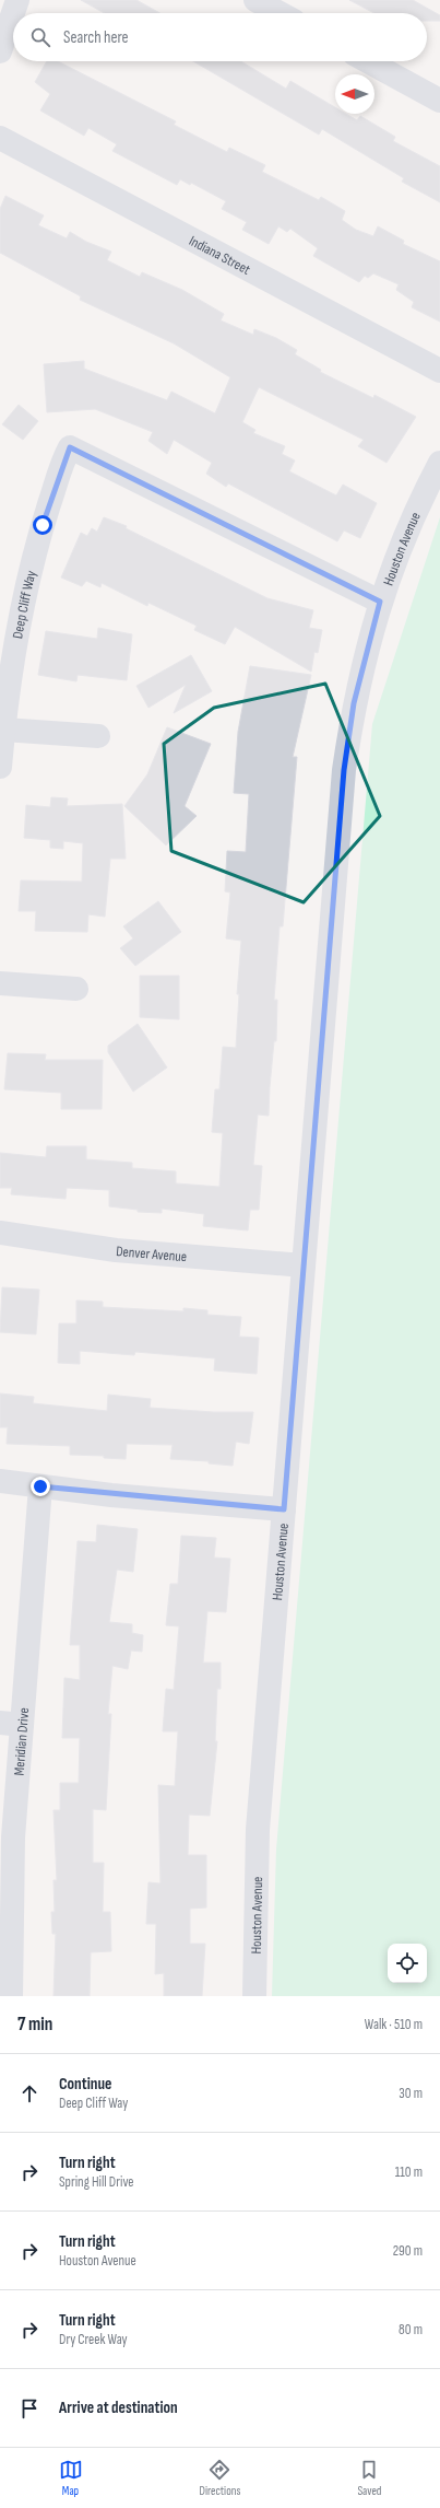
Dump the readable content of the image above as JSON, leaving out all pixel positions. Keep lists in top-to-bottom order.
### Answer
{
  "streets": {
    "street": [
      "Indiana Street",
      "Houston Avenue",
      "Deep Cliff Way",
      "Denver Avenue",
      "Meridian Drive"
    ]
  },
  "crossings": [
    ["Houston Avenue", "Deep Cliff Way"],
    ["Houston Avenue", "Denver Avenue"]
  ],
  "north": "left",
  "page": {
    "search": "Search here",
    "heading": ["7 min", "Walk · 510 m"],
    "list": [
      ["Continue", "Deep Cliff Way", "30 m"],
      ["Turn right", "Spring Hill Drive", "110 m"],
      ["Turn right", "Houston Avenue", "290 m"],
      ["Turn right", "Dry Creek Way", "80 m"],
      "Arrive at destination"
    ],
    "nav": ["Map", "Directions", "Saved"]
  }
}
